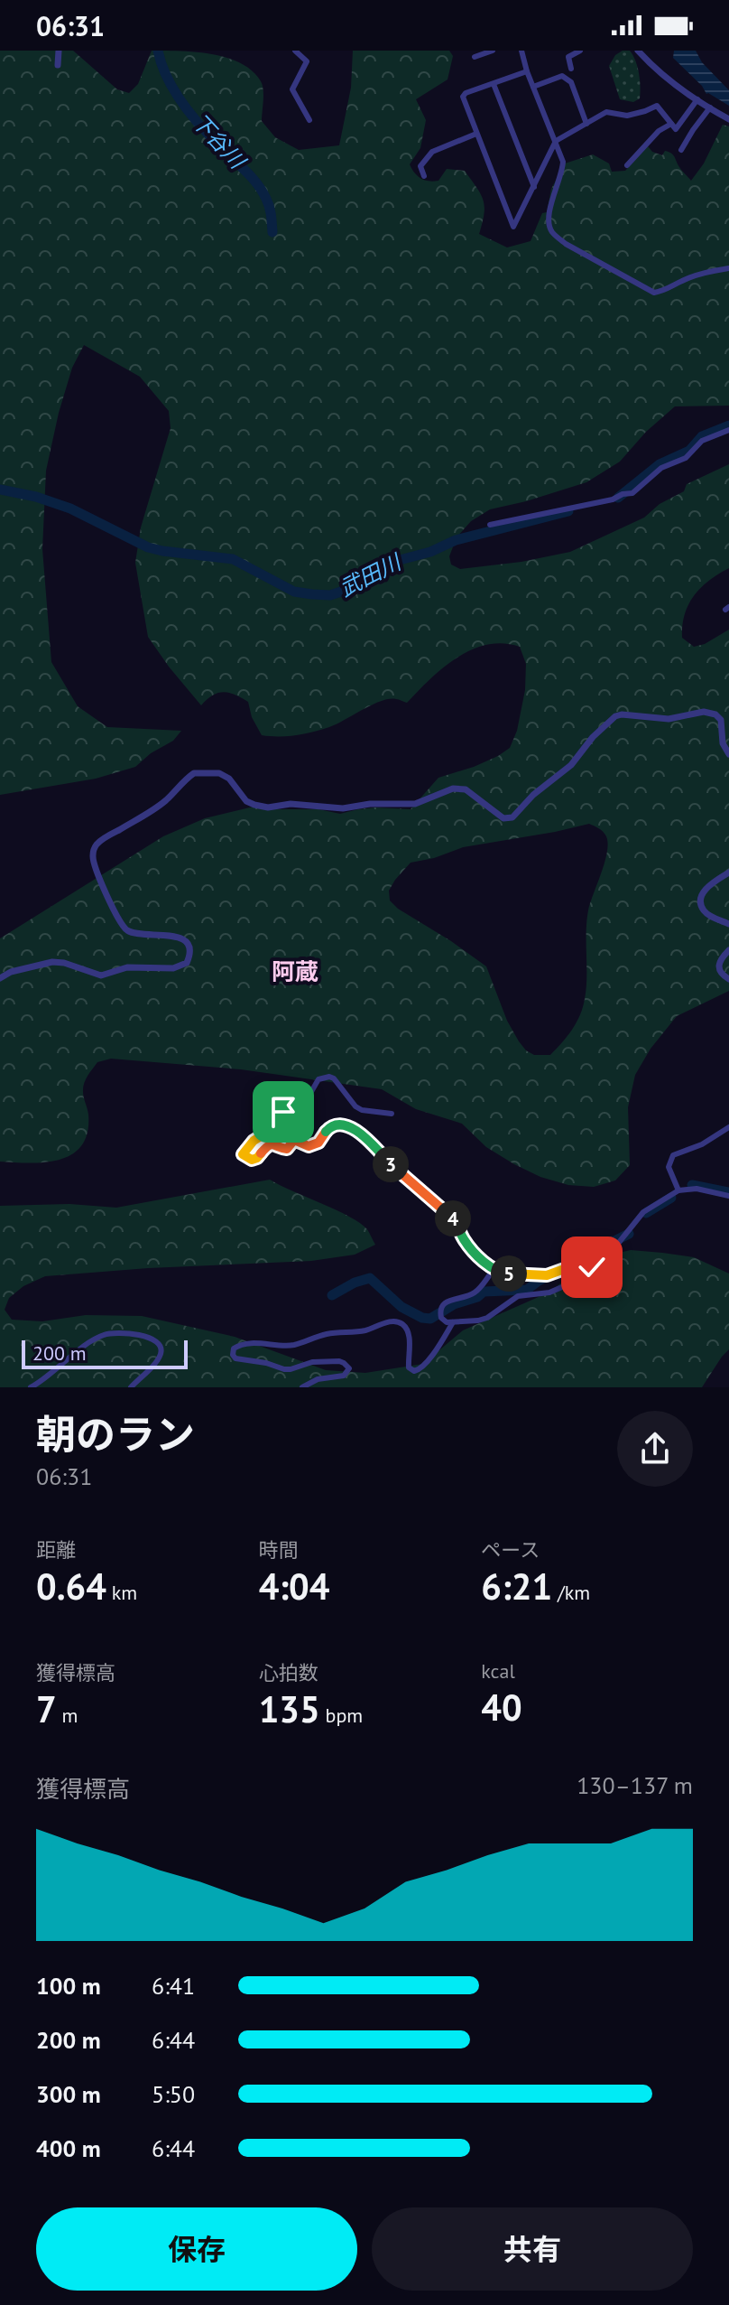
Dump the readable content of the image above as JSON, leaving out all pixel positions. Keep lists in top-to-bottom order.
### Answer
{
  "districts": ["阿蔵"],
  "water": ["下谷川", "武田川"],
  "scale_bar": "200 m",
  "page": {
    "status": "06:31",
    "pins": ["3", "4", "5"],
    "scale": "200 m",
    "heading": ["朝のラン", "06:31"],
    "stats": [
      ["距離", "0.64 km"],
      ["時間", "4:04"],
      ["ペース", "6:21 /km"],
      ["獲得標高", "7 m"],
      ["心拍数", "135 bpm"],
      ["kcal", "40"]
    ],
    "chart": ["獲得標高", "130–137 m"],
    "list": [
      {
        "name": "100 m",
        "note": "6:41"
      },
      {
        "name": "200 m",
        "note": "6:44"
      },
      {
        "name": "300 m",
        "note": "5:50"
      },
      {
        "name": "400 m",
        "note": "6:44"
      }
    ],
    "buttons": ["保存", "共有"]
  }
}
